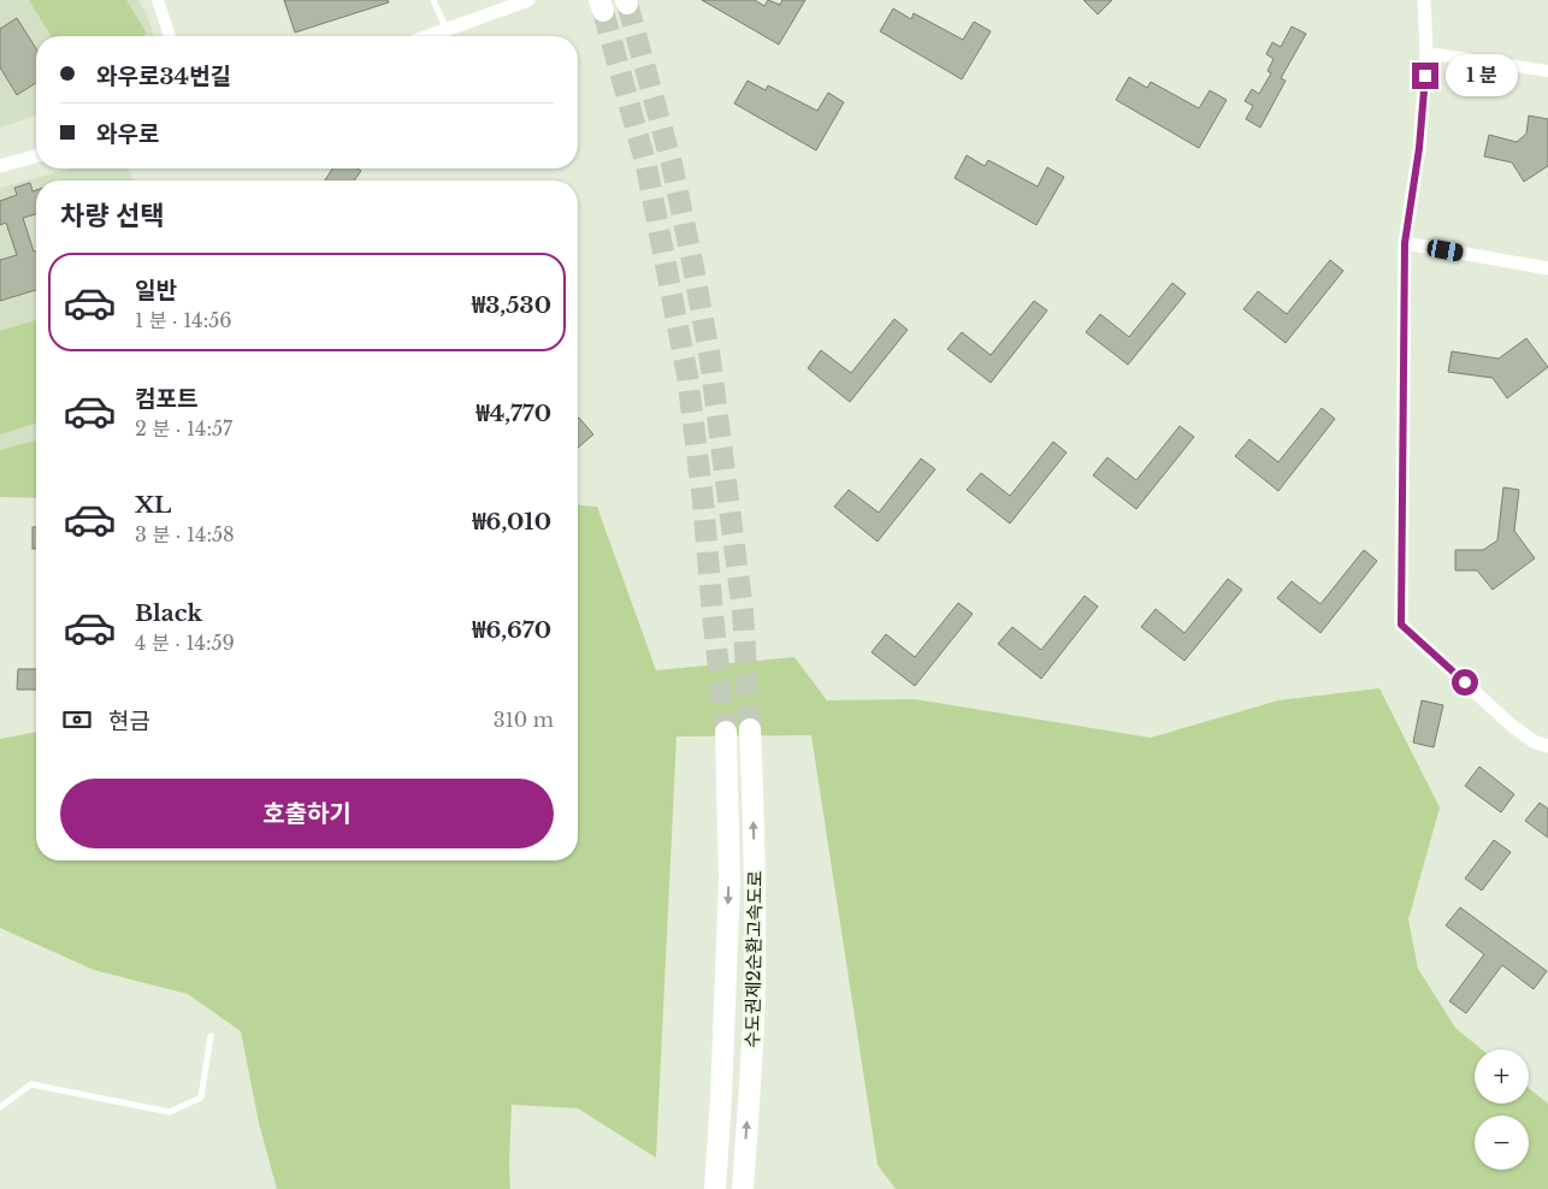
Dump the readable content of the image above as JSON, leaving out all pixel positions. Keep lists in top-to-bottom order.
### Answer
{
  "streets": {
    "highway": ["수도권제2순환고속도로"]
  },
  "page": {
    "banner": ["와우로34번길", "와우로"],
    "bubble": "1 분",
    "heading": "차량 선택",
    "list": [
      {
        "name": "일반",
        "note": "1 분 · 14:56",
        "value": "₩3,530"
      },
      {
        "name": "컴포트",
        "note": "2 분 · 14:57",
        "value": "₩4,770"
      },
      {
        "name": "XL",
        "note": "3 분 · 14:58",
        "value": "₩6,010"
      },
      {
        "name": "Black",
        "note": "4 분 · 14:59",
        "value": "₩6,670"
      }
    ],
    "pay": ["현금", "310 m"],
    "buttons": "호출하기",
    "map_buttons": ["+", "−"]
  }
}
